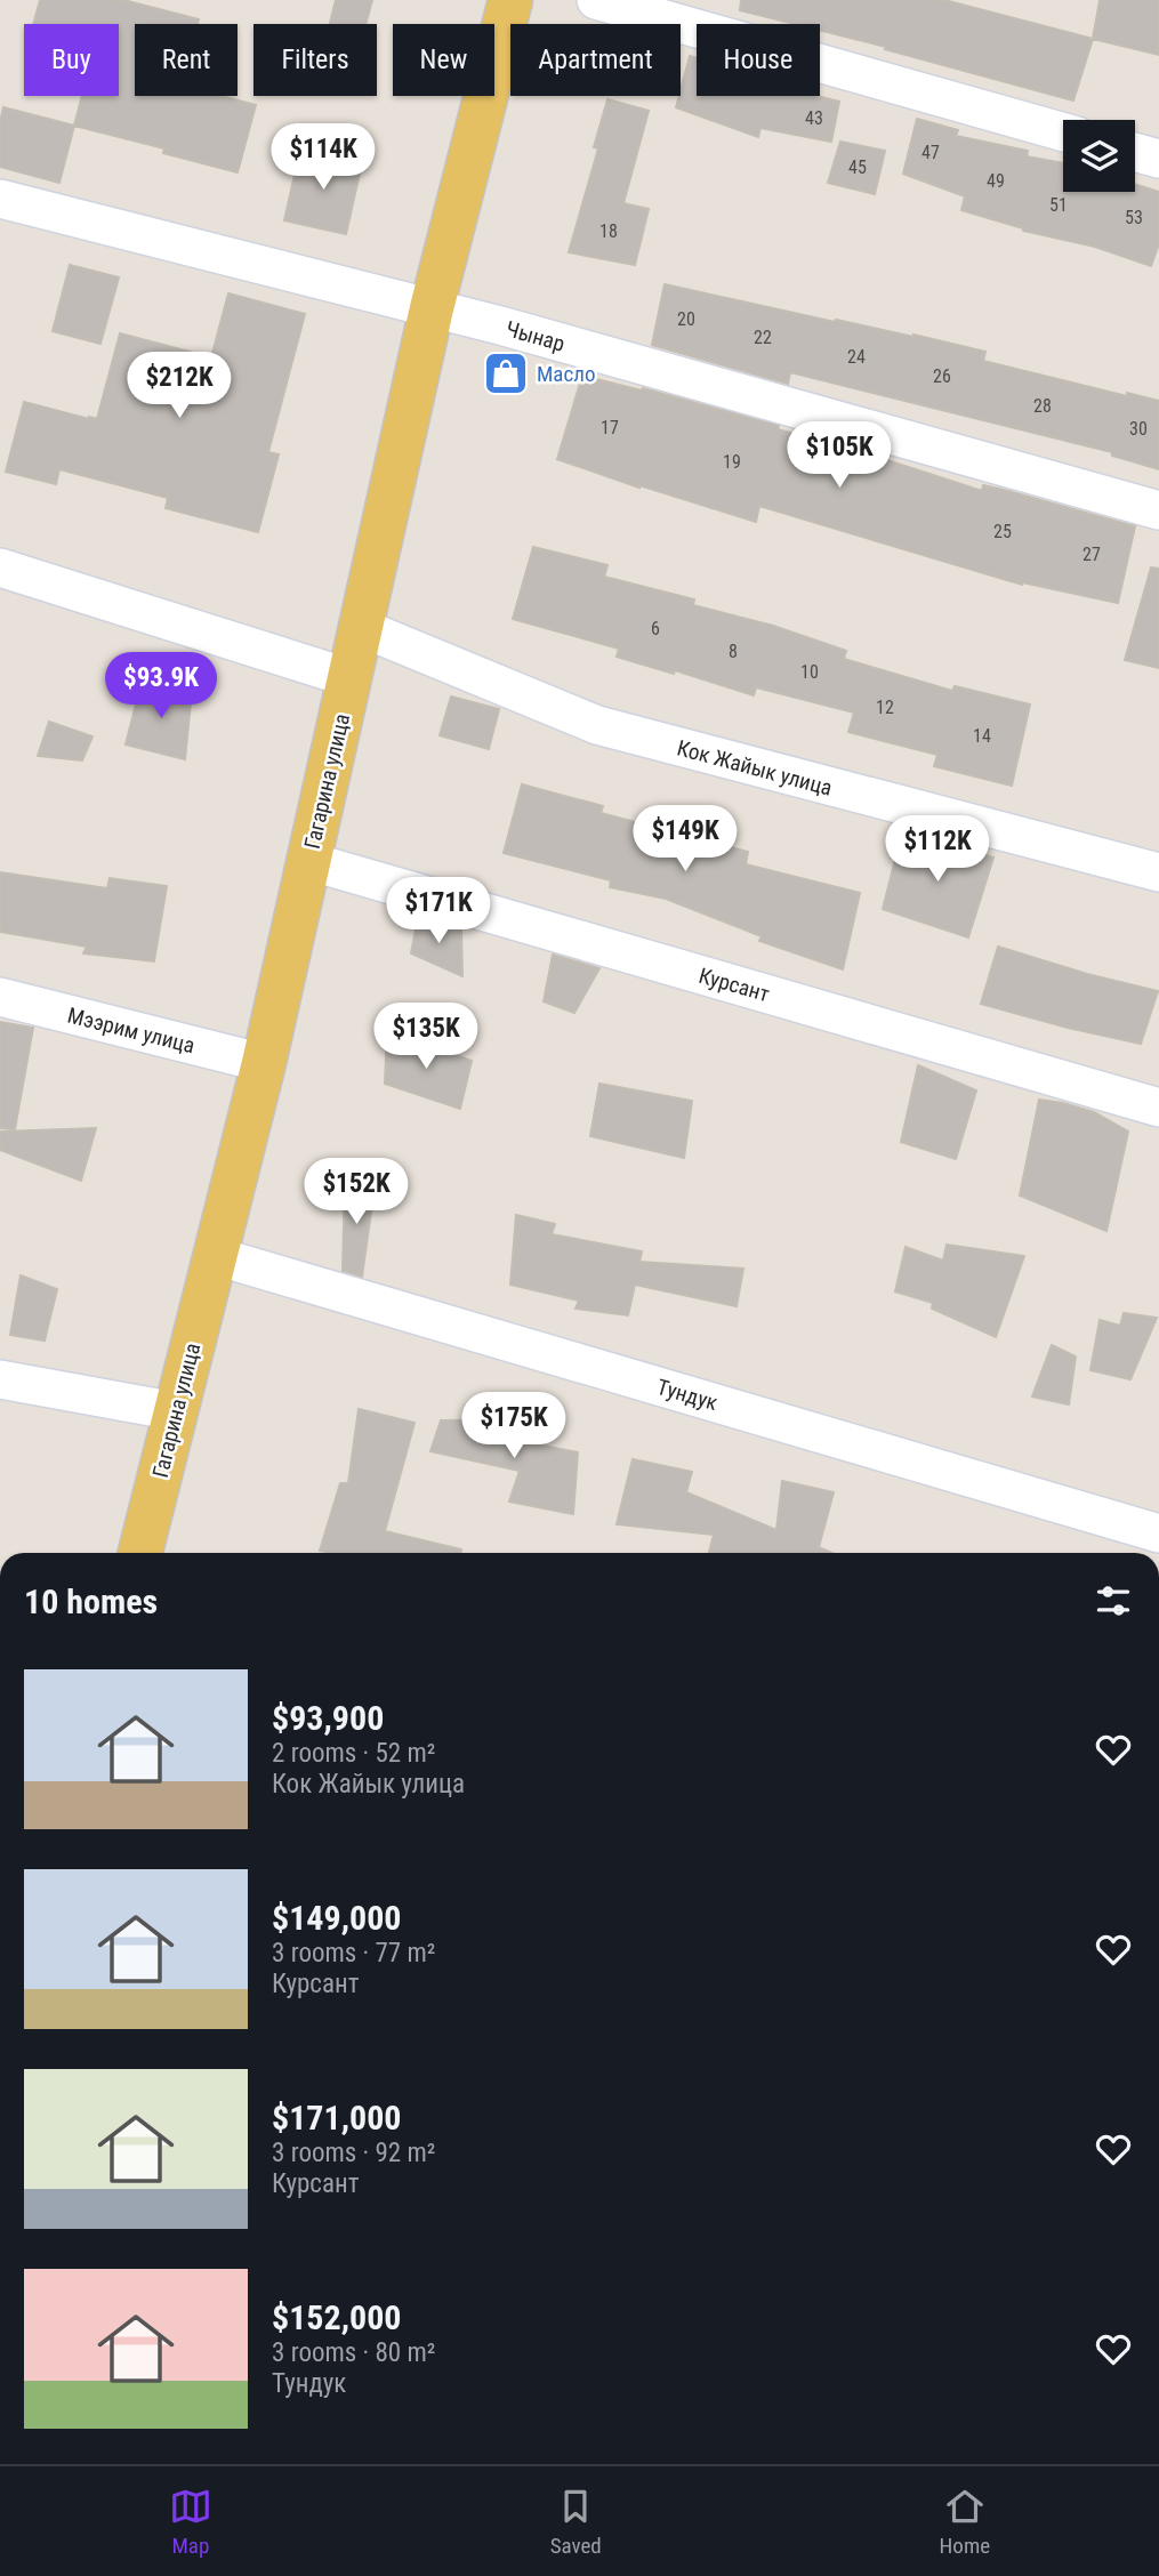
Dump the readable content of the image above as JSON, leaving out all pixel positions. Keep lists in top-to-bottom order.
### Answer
{
  "streets": {
    "main road": ["Гагарина улица"],
    "street": [
      "Чынар",
      "Кок Жайык улица",
      "Курсант",
      "Мээрим улица",
      "Тундук"
    ]
  },
  "crossings": [
    ["Чынар", "Гагарина улица"],
    ["Кок Жайык улица", "Гагарина улица"],
    ["Гагарина улица", "Курсант"],
    ["Гагарина улица", "Мээрим улица"],
    ["Гагарина улица", "Тундук"]
  ],
  "places": {
    "shop": ["Масло"]
  },
  "house_numbers": [
    "43",
    "47",
    "45",
    "49",
    "51",
    "53",
    "18",
    "20",
    "22",
    "24",
    "26",
    "28",
    "17",
    "30",
    "19",
    "25",
    "27",
    "6",
    "8",
    "10",
    "12",
    "14"
  ],
  "page": {
    "chip": [
      "Buy",
      "Rent",
      "Filters",
      "New",
      "Apartment",
      "House"
    ],
    "price": [
      "$114K",
      "$212K",
      "$105K",
      "$93.9K",
      "$149K",
      "$112K",
      "$171K",
      "$135K",
      "$152K",
      "$175K"
    ],
    "heading": "10 homes",
    "list": [
      {
        "name": "$93,900",
        "note": "2 rooms · 52 m² · Кок Жайык улица"
      },
      {
        "name": "$149,000",
        "note": "3 rooms · 77 m² · Курсант"
      },
      {
        "name": "$171,000",
        "note": "3 rooms · 92 m² · Курсант"
      },
      {
        "name": "$152,000",
        "note": "3 rooms · 80 m² · Тундук"
      }
    ],
    "tabs": ["Map", "Saved", "Home"]
  }
}
